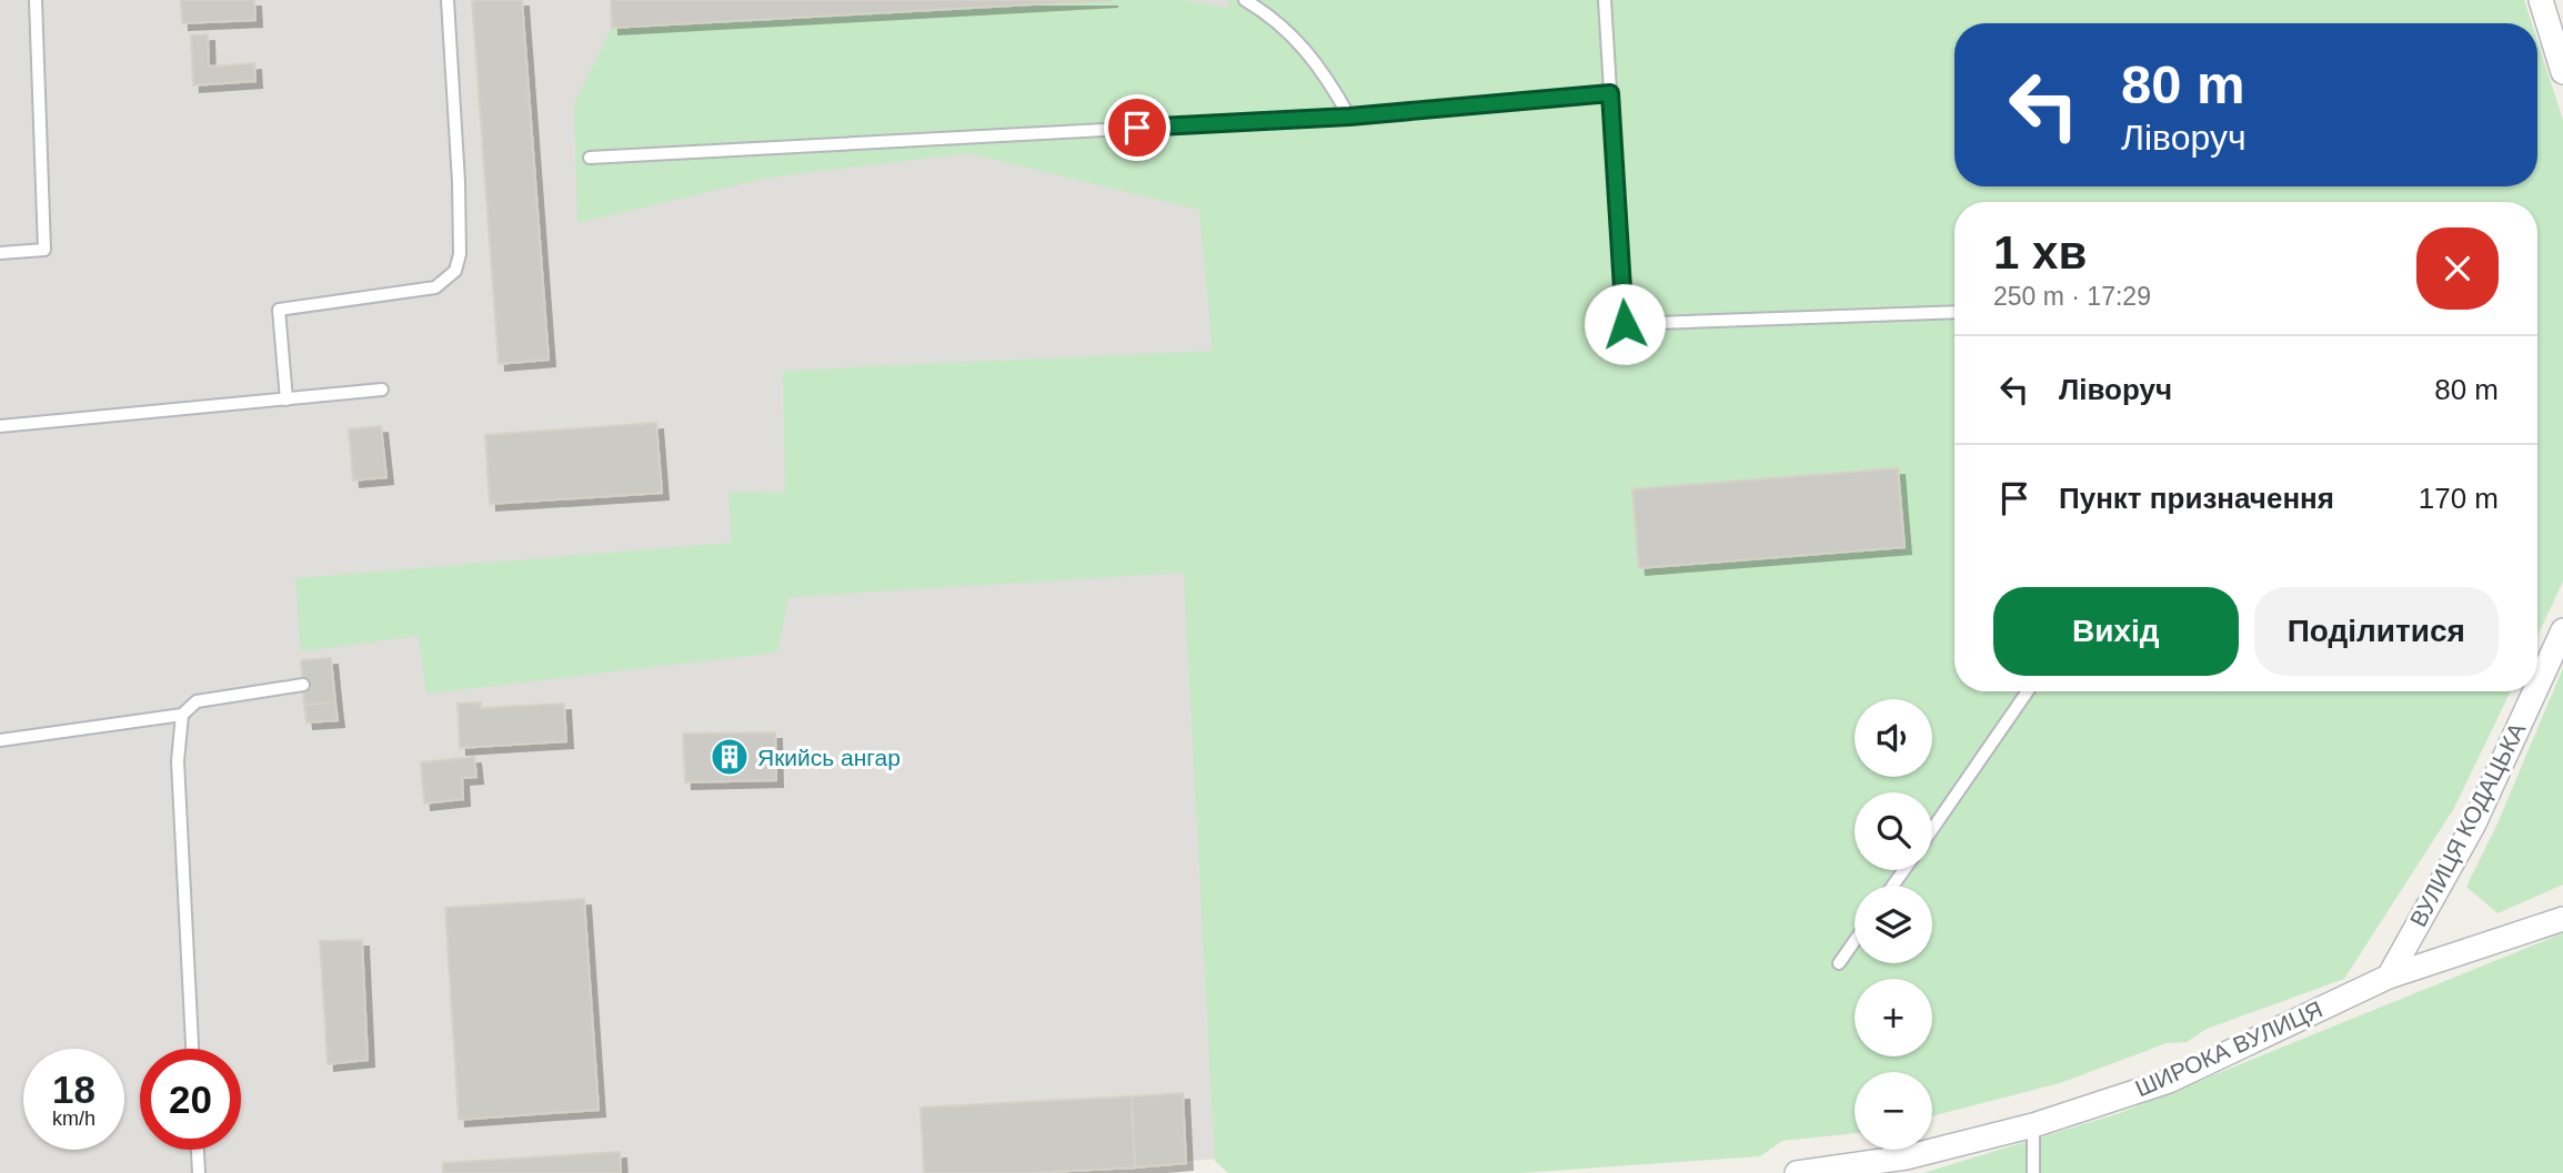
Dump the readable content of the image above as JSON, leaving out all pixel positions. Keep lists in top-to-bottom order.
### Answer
{
  "streets": {
    "street": ["ВУЛИЦЯ КОДАЦЬКА", "ШИРОКА ВУЛИЦЯ"]
  },
  "crossings": [
    ["ВУЛИЦЯ КОДАЦЬКА", "ШИРОКА ВУЛИЦЯ"]
  ],
  "places": {
    "building": ["Якийсь ангар"]
  },
  "page": {
    "turn": ["80 m", "Ліворуч"],
    "heading": ["1 хв", "250 m · 17:29"],
    "list": [
      {
        "name": "Ліворуч",
        "value": "80 m"
      },
      {
        "name": "Пункт призначення",
        "value": "170 m"
      }
    ],
    "buttons": ["Вихід", "Поділитися"],
    "map_buttons": ["+", "−"],
    "speed": "18 km/h",
    "limit": "20"
  }
}
